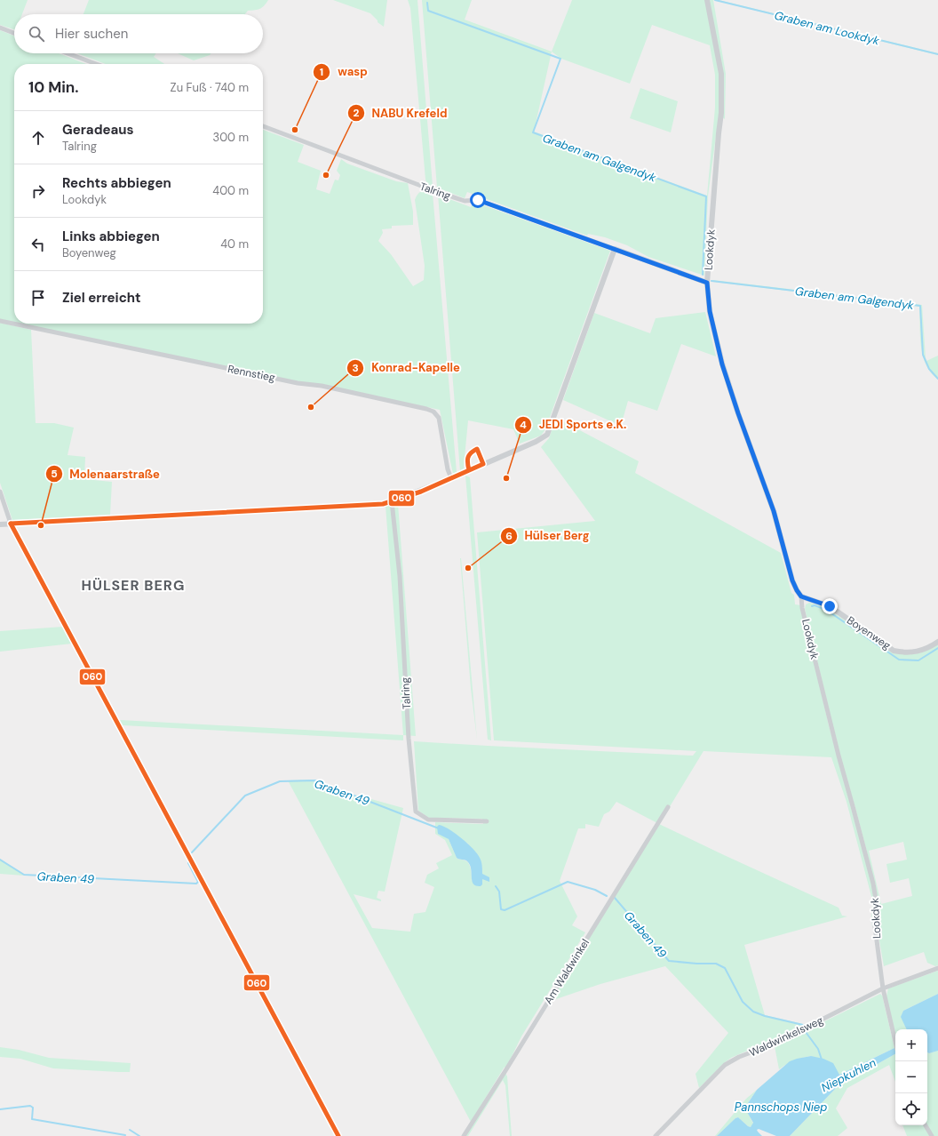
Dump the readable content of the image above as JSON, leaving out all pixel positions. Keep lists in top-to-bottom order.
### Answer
{
  "streets": {
    "street": [
      "Talring",
      "Lookdyk",
      "Rennstieg",
      "Boyenweg",
      "Am Waldwinkel",
      "Waldwinkelsweg"
    ]
  },
  "crossings": [
    ["Talring", "Lookdyk"],
    ["Lookdyk", "Boyenweg"],
    ["Lookdyk", "Waldwinkelsweg"]
  ],
  "districts": ["HÜLSER BERG"],
  "water": [
    "Graben am Lookdyk",
    "Graben am Galgendyk",
    "Graben 49",
    "Niepkuhlen",
    "Pannschops Niep"
  ],
  "places": [
    "wasp",
    "NABU Krefeld",
    "Konrad-Kapelle",
    "JEDI Sports e.K.",
    "Molenaarstraße",
    "Hülser Berg"
  ],
  "lines": ["transit line 060"],
  "page": {
    "search": "Hier suchen",
    "heading": ["10 Min.", "Zu Fuß · 740 m"],
    "list": [
      ["Geradeaus", "Talring", "300 m"],
      ["Rechts abbiegen", "Lookdyk", "400 m"],
      ["Links abbiegen", "Boyenweg", "40 m"],
      "Ziel erreicht"
    ],
    "map_buttons": ["+", "−"]
  }
}
